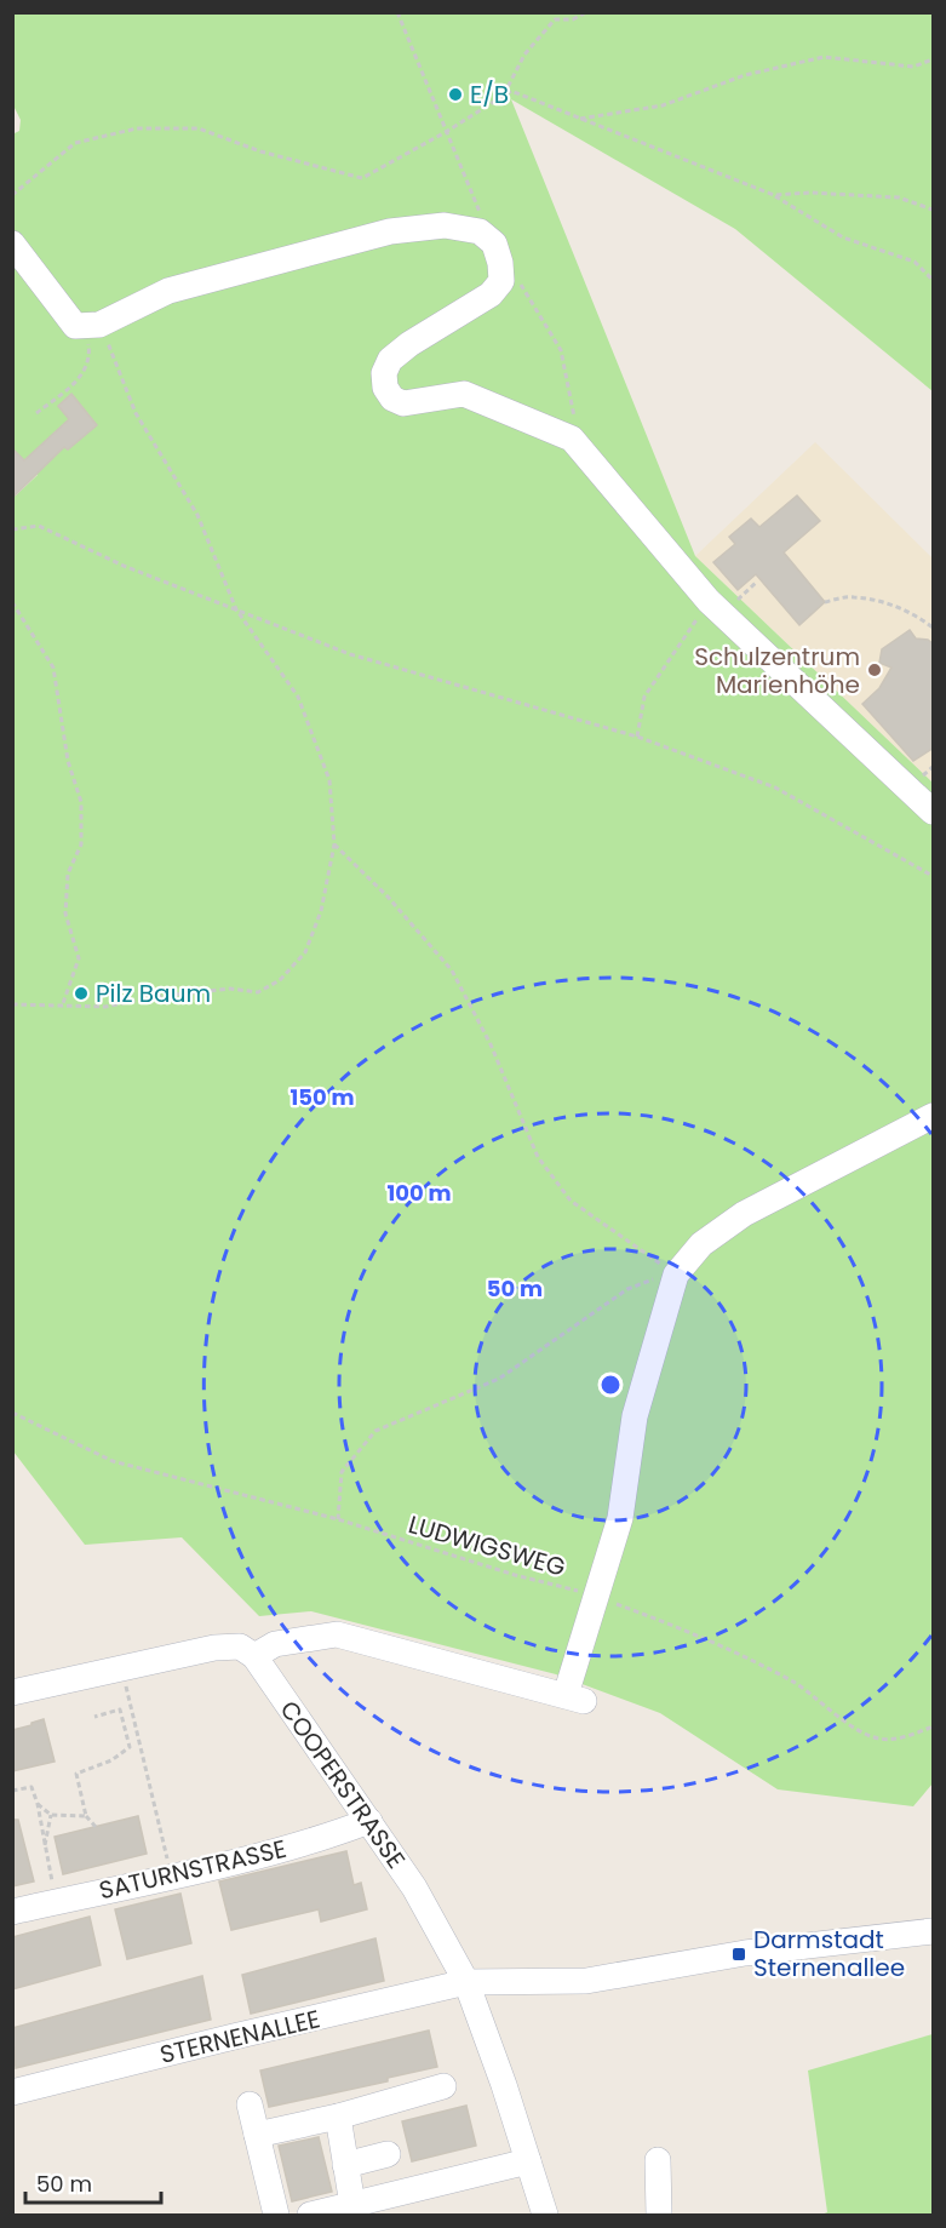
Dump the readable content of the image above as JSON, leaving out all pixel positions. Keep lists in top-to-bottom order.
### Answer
{
  "streets": {
    "street": ["COOPERSTRASSE", "SATURNSTRASSE", "STERNENALLEE"],
    "path": ["LUDWIGSWEG"]
  },
  "crossings": [
    ["COOPERSTRASSE", "SATURNSTRASSE"],
    ["COOPERSTRASSE", "STERNENALLEE"]
  ],
  "places": {
    "other": ["E/B", "Schulzentrum Marienhöhe", "Pilz Baum"],
    "transit": ["Darmstadt Sternenallee"]
  },
  "scale_bar": "50 m",
  "rings": ["150 m", "100 m", "50 m"]
}
